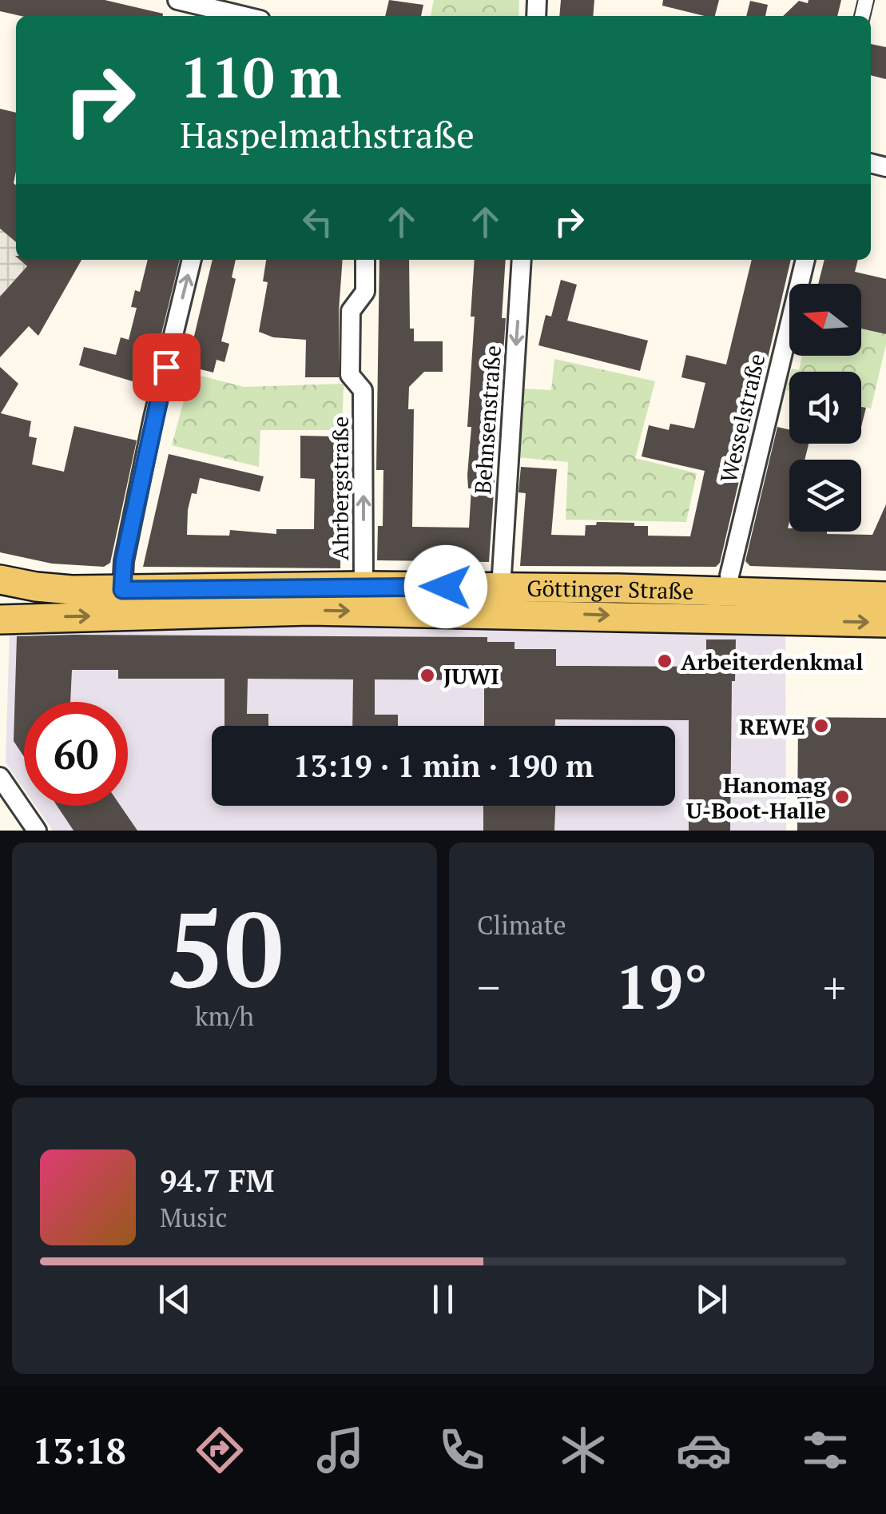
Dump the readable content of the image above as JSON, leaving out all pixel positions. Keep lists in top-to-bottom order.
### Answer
{
  "streets": {
    "main road": ["Göttinger Straße"],
    "street": ["Wesselstraße", "Behnsenstraße", "Ahrbergstraße"]
  },
  "crossings": [
    ["Wesselstraße", "Göttinger Straße"],
    ["Behnsenstraße", "Göttinger Straße"],
    ["Ahrbergstraße", "Göttinger Straße"]
  ],
  "one_way": ["Behnsenstraße", "Ahrbergstraße"],
  "places": [
    "Arbeiterdenkmal",
    "JUWI",
    "REWE",
    "Hanomag U-Boot-Halle"
  ],
  "north": "left",
  "page": {
    "turn": ["110 m", "Haspelmathstraße"],
    "limit": "60",
    "trip": "13:19 · 1 min · 190 m",
    "tile": [
      ["50", "km/h"],
      "Climate"
    ],
    "heat": ["−", "19°", "+"],
    "song": ["94.7 FM", "Music"],
    "tabs": "13:18"
  }
}
